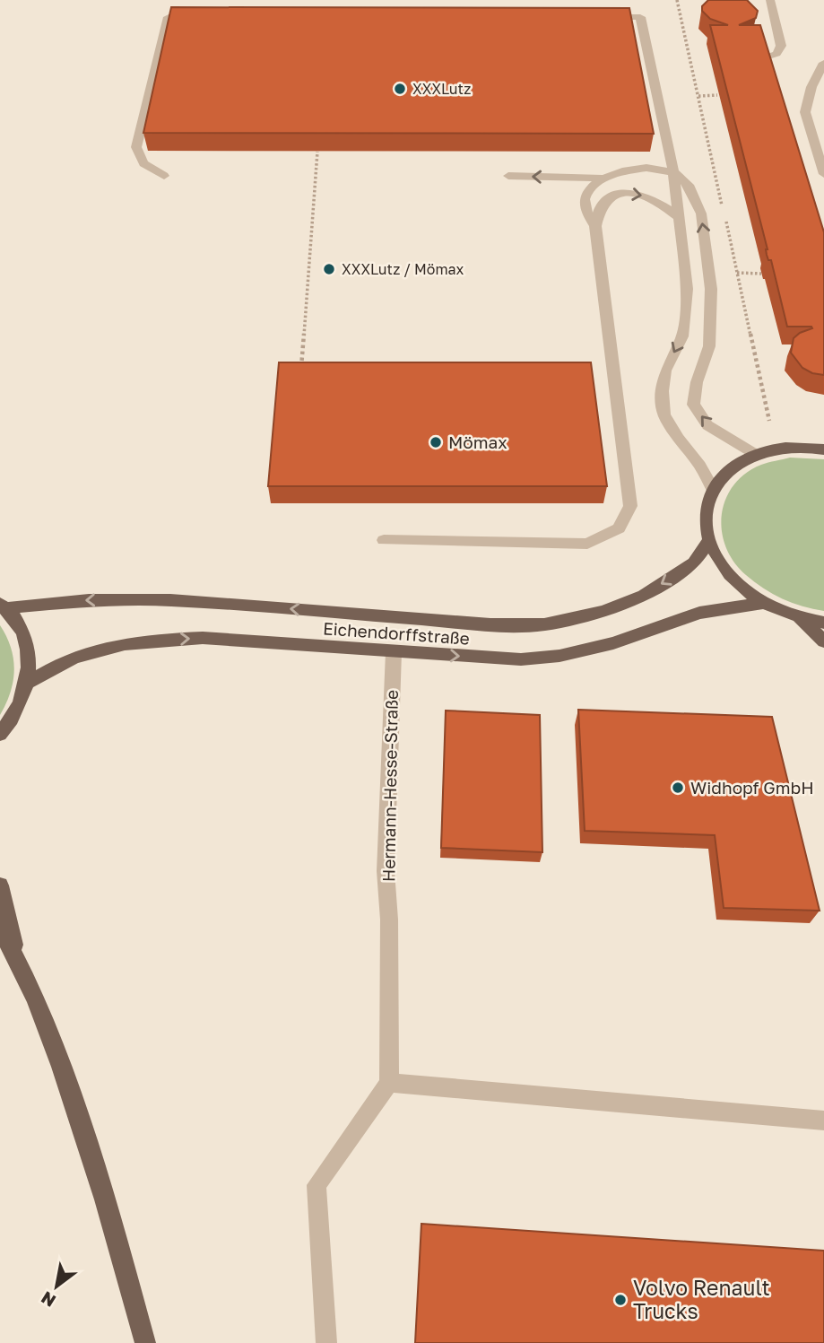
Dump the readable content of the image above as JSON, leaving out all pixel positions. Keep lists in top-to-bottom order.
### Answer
{
  "streets": {
    "main road": ["Eichendorffstraße"],
    "lane": ["Hermann-Hesse-Straße"]
  },
  "crossings": [
    ["Eichendorffstraße", "Hermann-Hesse-Straße"]
  ],
  "places": [
    "XXXLutz",
    "XXXLutz / Mömax",
    "Mömax",
    "Widhopf GmbH",
    "Volvo Renault Trucks"
  ],
  "north": "bottom left"
}
